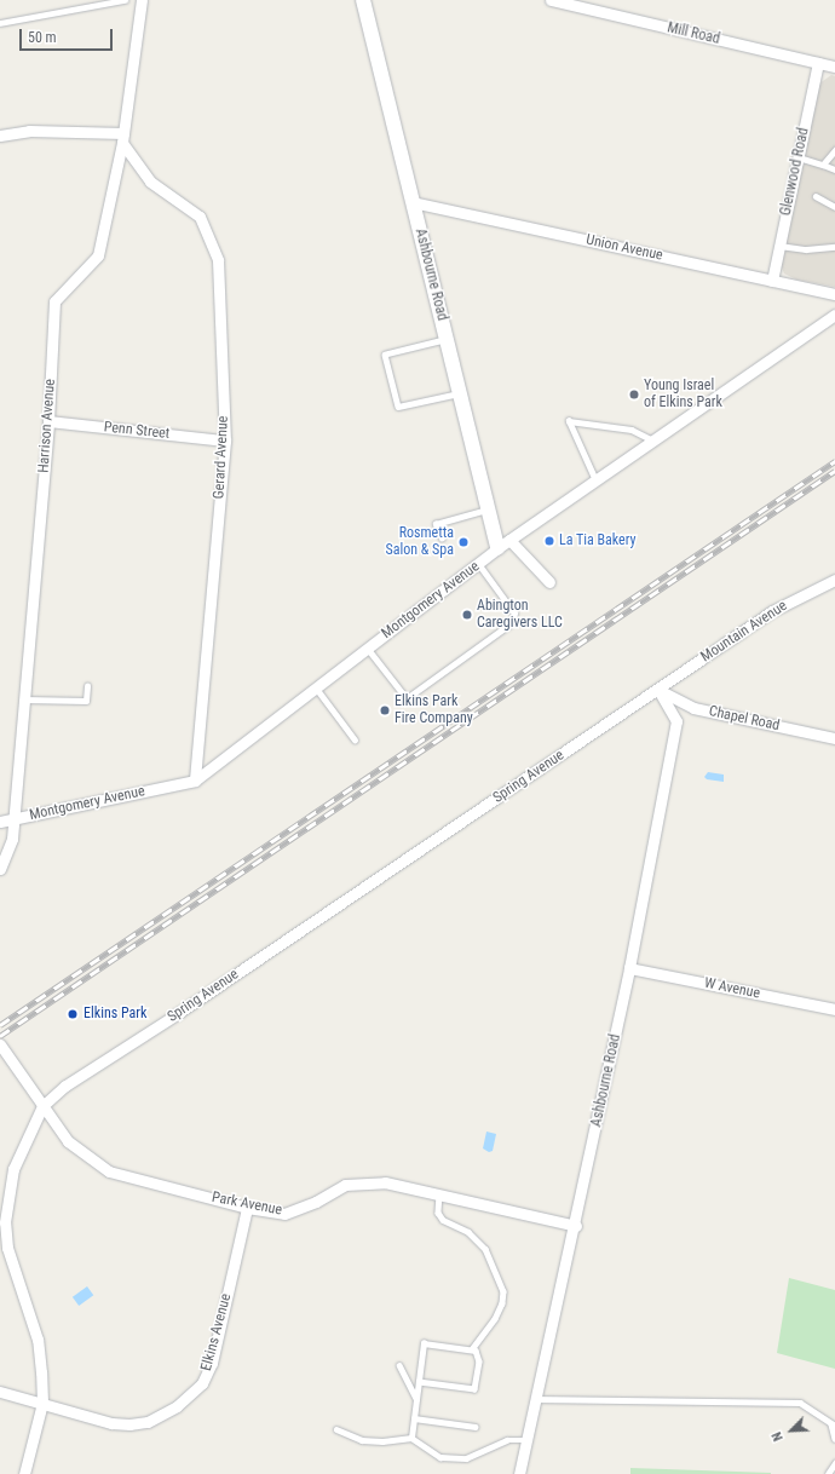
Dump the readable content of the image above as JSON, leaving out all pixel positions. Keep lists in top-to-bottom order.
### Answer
{
  "streets": {
    "street": [
      "Mill Road",
      "Glenwood Road",
      "Union Avenue",
      "Ashbourne Road",
      "Harrison Avenue",
      "Penn Street",
      "Gerard Avenue",
      "Montgomery Avenue",
      "Mountain Avenue",
      "Chapel Road",
      "Spring Avenue",
      "W Avenue",
      "Park Avenue",
      "Elkins Avenue"
    ]
  },
  "crossings": [
    ["Mill Road", "Glenwood Road"],
    ["Glenwood Road", "Union Avenue"],
    ["Union Avenue", "Ashbourne Road"],
    ["Ashbourne Road", "Montgomery Avenue"],
    ["Ashbourne Road", "Mountain Avenue"],
    ["Ashbourne Road", "Chapel Road"],
    ["Ashbourne Road", "Spring Avenue"],
    ["Ashbourne Road", "W Avenue"],
    ["Ashbourne Road", "Park Avenue"],
    ["Harrison Avenue", "Penn Street"],
    ["Harrison Avenue", "Gerard Avenue"],
    ["Harrison Avenue", "Montgomery Avenue"],
    ["Penn Street", "Gerard Avenue"],
    ["Gerard Avenue", "Montgomery Avenue"],
    ["Mountain Avenue", "Chapel Road"],
    ["Mountain Avenue", "Spring Avenue"],
    ["Chapel Road", "Spring Avenue"],
    ["Spring Avenue", "Park Avenue"],
    ["Spring Avenue", "Elkins Avenue"],
    ["Park Avenue", "Elkins Avenue"]
  ],
  "places": [
    "Young Israel of Elkins Park",
    "La Tia Bakery",
    "Rosmetta Salon & Spa",
    "Abington Caregivers LLC",
    "Elkins Park Fire Company",
    "Elkins Park"
  ],
  "scale_bar": "50 m",
  "north": "bottom left"
}
